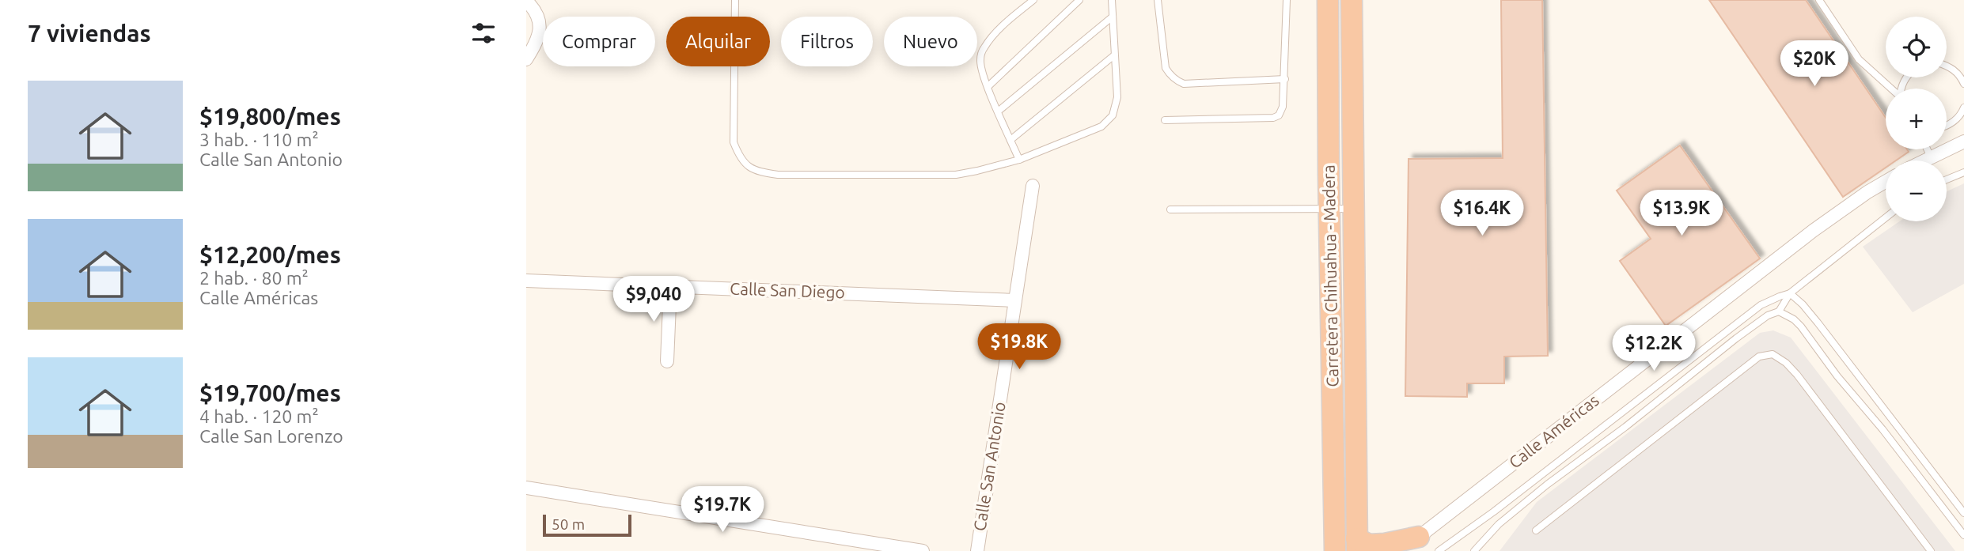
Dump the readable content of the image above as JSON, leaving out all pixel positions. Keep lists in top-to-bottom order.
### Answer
{
  "streets": {
    "highway": ["Carretera Chihuahua - Madera"],
    "street": ["Calle San Diego", "Calle Américas", "Calle San Antonio"]
  },
  "crossings": [
    ["Calle San Diego", "Calle San Antonio"]
  ],
  "scale_bar": "50 m",
  "page": {
    "heading": "7 viviendas",
    "map_buttons": ["+", "−"],
    "chip": [
      "Comprar",
      "Alquilar",
      "Filtros",
      "Nuevo"
    ],
    "price": [
      "$20K",
      "$16.4K",
      "$13.9K",
      "$9,040",
      "$19.8K",
      "$12.2K",
      "$19.7K"
    ],
    "list": [
      {
        "name": "$19,800/mes",
        "note": "3 hab. · 110 m² · Calle San Antonio"
      },
      {
        "name": "$12,200/mes",
        "note": "2 hab. · 80 m² · Calle Américas"
      },
      {
        "name": "$19,700/mes",
        "note": "4 hab. · 120 m² · Calle San Lorenzo"
      }
    ],
    "scale": "50 m"
  }
}
